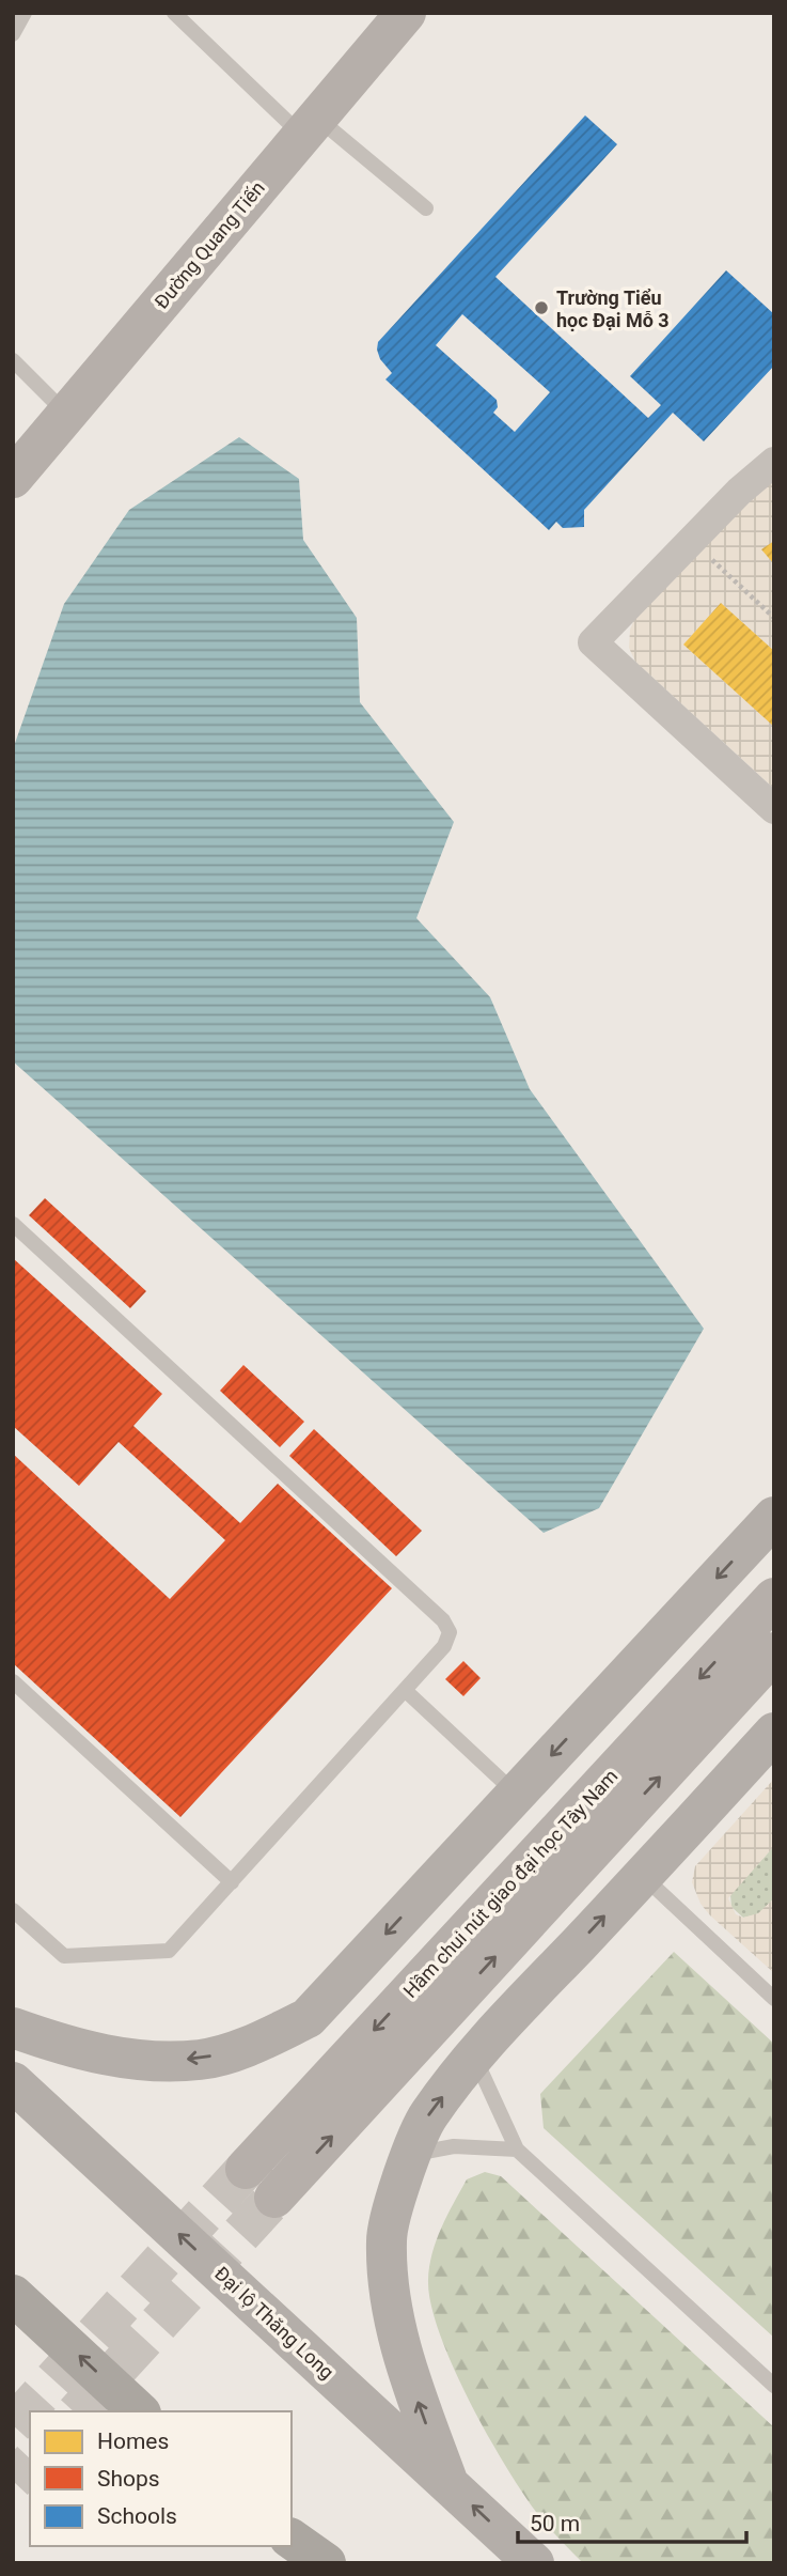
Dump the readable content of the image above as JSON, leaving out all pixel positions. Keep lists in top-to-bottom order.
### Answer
{
  "streets": {
    "main road": ["Đại lộ Thăng Long"],
    "street": ["Đường Quang Tiến", "Hầm chui nút giao đại học Tây Nam"]
  },
  "one_way": ["Đại lộ Thăng Long"],
  "places": ["Trường Tiểu học Đại Mỗ 3"],
  "legend": ["Homes", "Shops", "Schools"],
  "scale_bar": "50 m"
}
